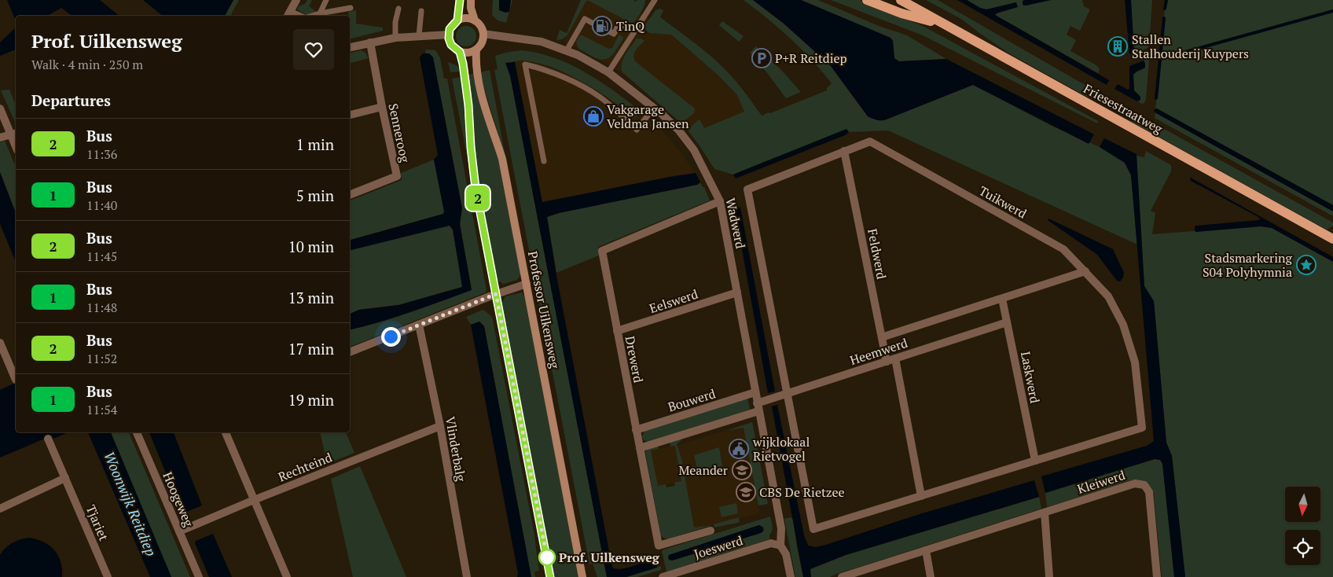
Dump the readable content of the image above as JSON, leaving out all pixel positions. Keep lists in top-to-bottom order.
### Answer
{
  "streets": {
    "main road": ["Friesestraatweg"],
    "street": [
      "Senneroog",
      "Tuikwerd",
      "Wadwerd",
      "Feldwerd",
      "Eelswerd",
      "Professor Uilkensweg",
      "Heemwerd",
      "Drewerd",
      "Laskwerd",
      "Bouwerd",
      "Vlinderbalg",
      "Rechteind",
      "Kleiwerd",
      "Hoogeweg",
      "Tjariet",
      "Joeswerd"
    ]
  },
  "crossings": [
    ["Tuikwerd", "Feldwerd"],
    ["Tuikwerd", "Heemwerd"],
    ["Tuikwerd", "Laskwerd"],
    ["Wadwerd", "Eelswerd"],
    ["Wadwerd", "Professor Uilkensweg"],
    ["Wadwerd", "Heemwerd"],
    ["Wadwerd", "Drewerd"],
    ["Wadwerd", "Bouwerd"],
    ["Wadwerd", "Joeswerd"],
    ["Feldwerd", "Heemwerd"],
    ["Eelswerd", "Drewerd"],
    ["Heemwerd", "Laskwerd"],
    ["Drewerd", "Bouwerd"],
    ["Vlinderbalg", "Rechteind"],
    ["Rechteind", "Hoogeweg"]
  ],
  "water": ["Woonwijk Reitdiep"],
  "places": {
    "fuel station": ["TinQ"],
    "building": ["Stallen Stalhouderij Kuypers"],
    "parking": ["P+R Reitdiep"],
    "shop": ["Vakgarage Veldma Jansen"],
    "place": ["Stadsmarkering S04 Polyhymnia"],
    "public building": ["wijklokaal Rietvogel"],
    "school or university": ["Meander", "CBS De Rietzee"],
    "other": ["Prof. Uilkensweg"]
  },
  "lines": ["bus line 2"],
  "north": "bottom",
  "page": {
    "on_map": "2",
    "heading": [
      ["Prof. Uilkensweg", "Walk · 4 min · 250 m"],
      "Departures"
    ],
    "list": [
      {
        "mark": "2",
        "name": "Bus",
        "note": "11:36",
        "value": "1 min"
      },
      {
        "mark": "1",
        "name": "Bus",
        "note": "11:40",
        "value": "5 min"
      },
      {
        "mark": "2",
        "name": "Bus",
        "note": "11:45",
        "value": "10 min"
      },
      {
        "mark": "1",
        "name": "Bus",
        "note": "11:48",
        "value": "13 min"
      },
      {
        "mark": "2",
        "name": "Bus",
        "note": "11:52",
        "value": "17 min"
      },
      {
        "mark": "1",
        "name": "Bus",
        "note": "11:54",
        "value": "19 min"
      }
    ]
  }
}
